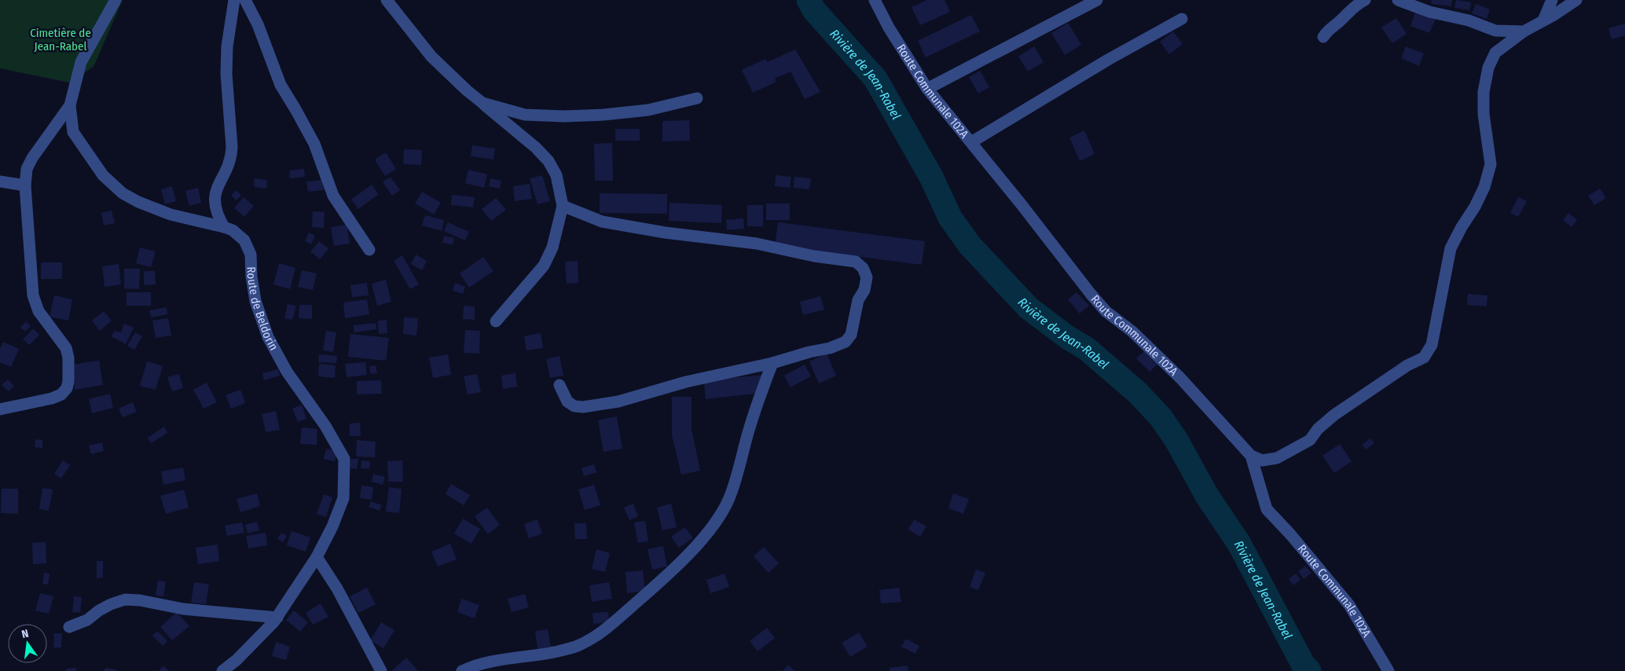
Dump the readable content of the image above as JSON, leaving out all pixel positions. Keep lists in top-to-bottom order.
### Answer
{
  "streets": {
    "street": ["Route Communale 102A", "Route de Beldorin"]
  },
  "water": ["Rivière de Jean-Rabel"],
  "parks": ["Cimetière de Jean-Rabel"],
  "north": "top"
}
